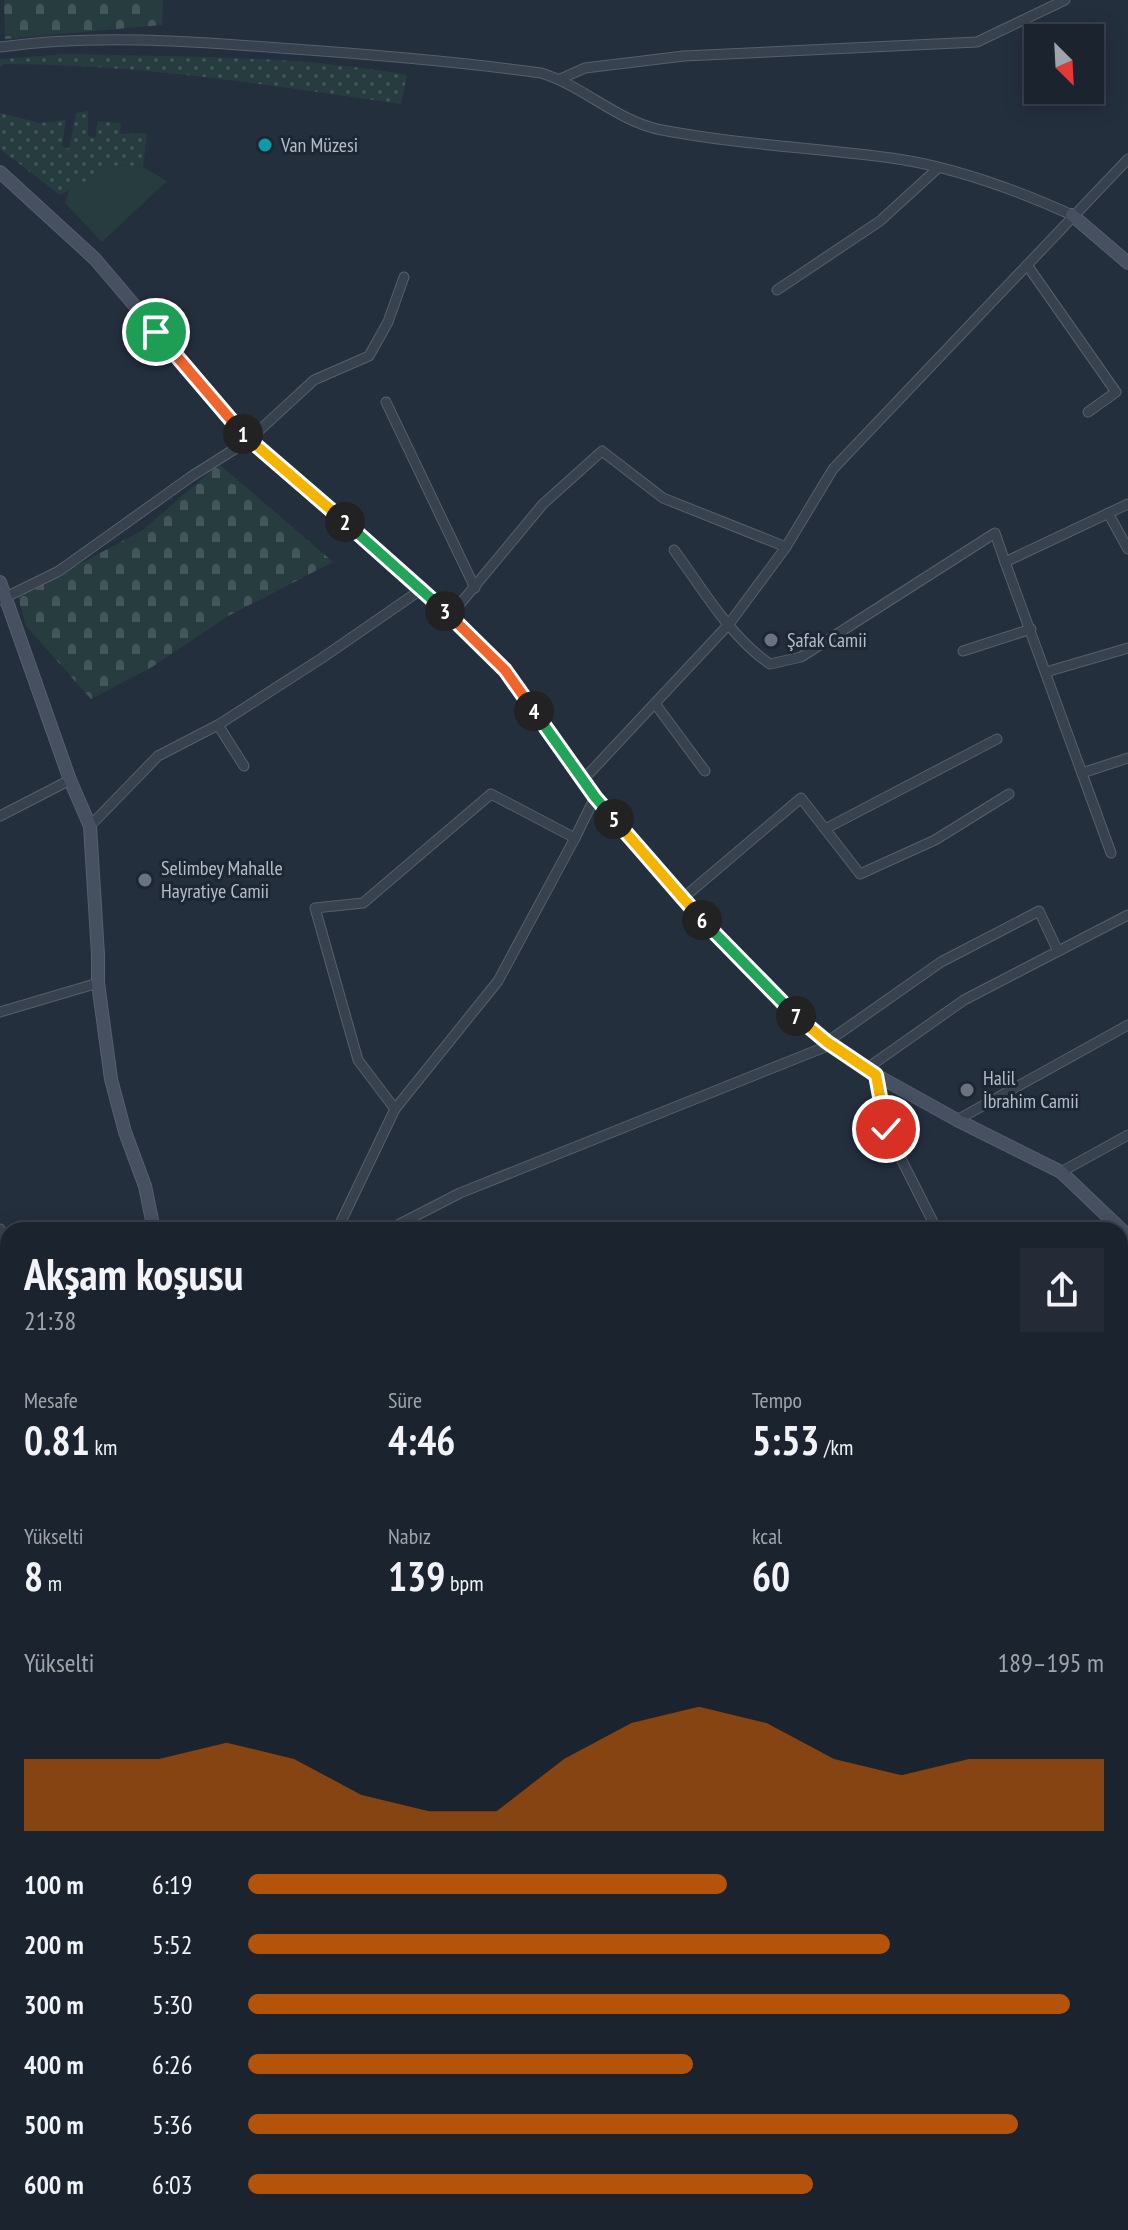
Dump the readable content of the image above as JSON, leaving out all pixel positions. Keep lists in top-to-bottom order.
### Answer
{
  "places": [
    "Van Müzesi",
    "Şafak Camii",
    "Selimbey Mahalle Hayratiye Camii",
    "Halil İbrahim Camii"
  ],
  "north": "bottom right",
  "page": {
    "pins": [
      "1",
      "2",
      "3",
      "4",
      "5",
      "6",
      "7"
    ],
    "heading": ["Akşam koşusu", "21:38"],
    "stats": [
      ["Mesafe", "0.81 km"],
      ["Süre", "4:46"],
      ["Tempo", "5:53 /km"],
      ["Yükselti", "8 m"],
      ["Nabız", "139 bpm"],
      ["kcal", "60"]
    ],
    "chart": ["Yükselti", "189–195 m"],
    "list": [
      {
        "name": "100 m",
        "note": "6:19"
      },
      {
        "name": "200 m",
        "note": "5:52"
      },
      {
        "name": "300 m",
        "note": "5:30"
      },
      {
        "name": "400 m",
        "note": "6:26"
      },
      {
        "name": "500 m",
        "note": "5:36"
      },
      {
        "name": "600 m",
        "note": "6:03"
      }
    ]
  }
}
